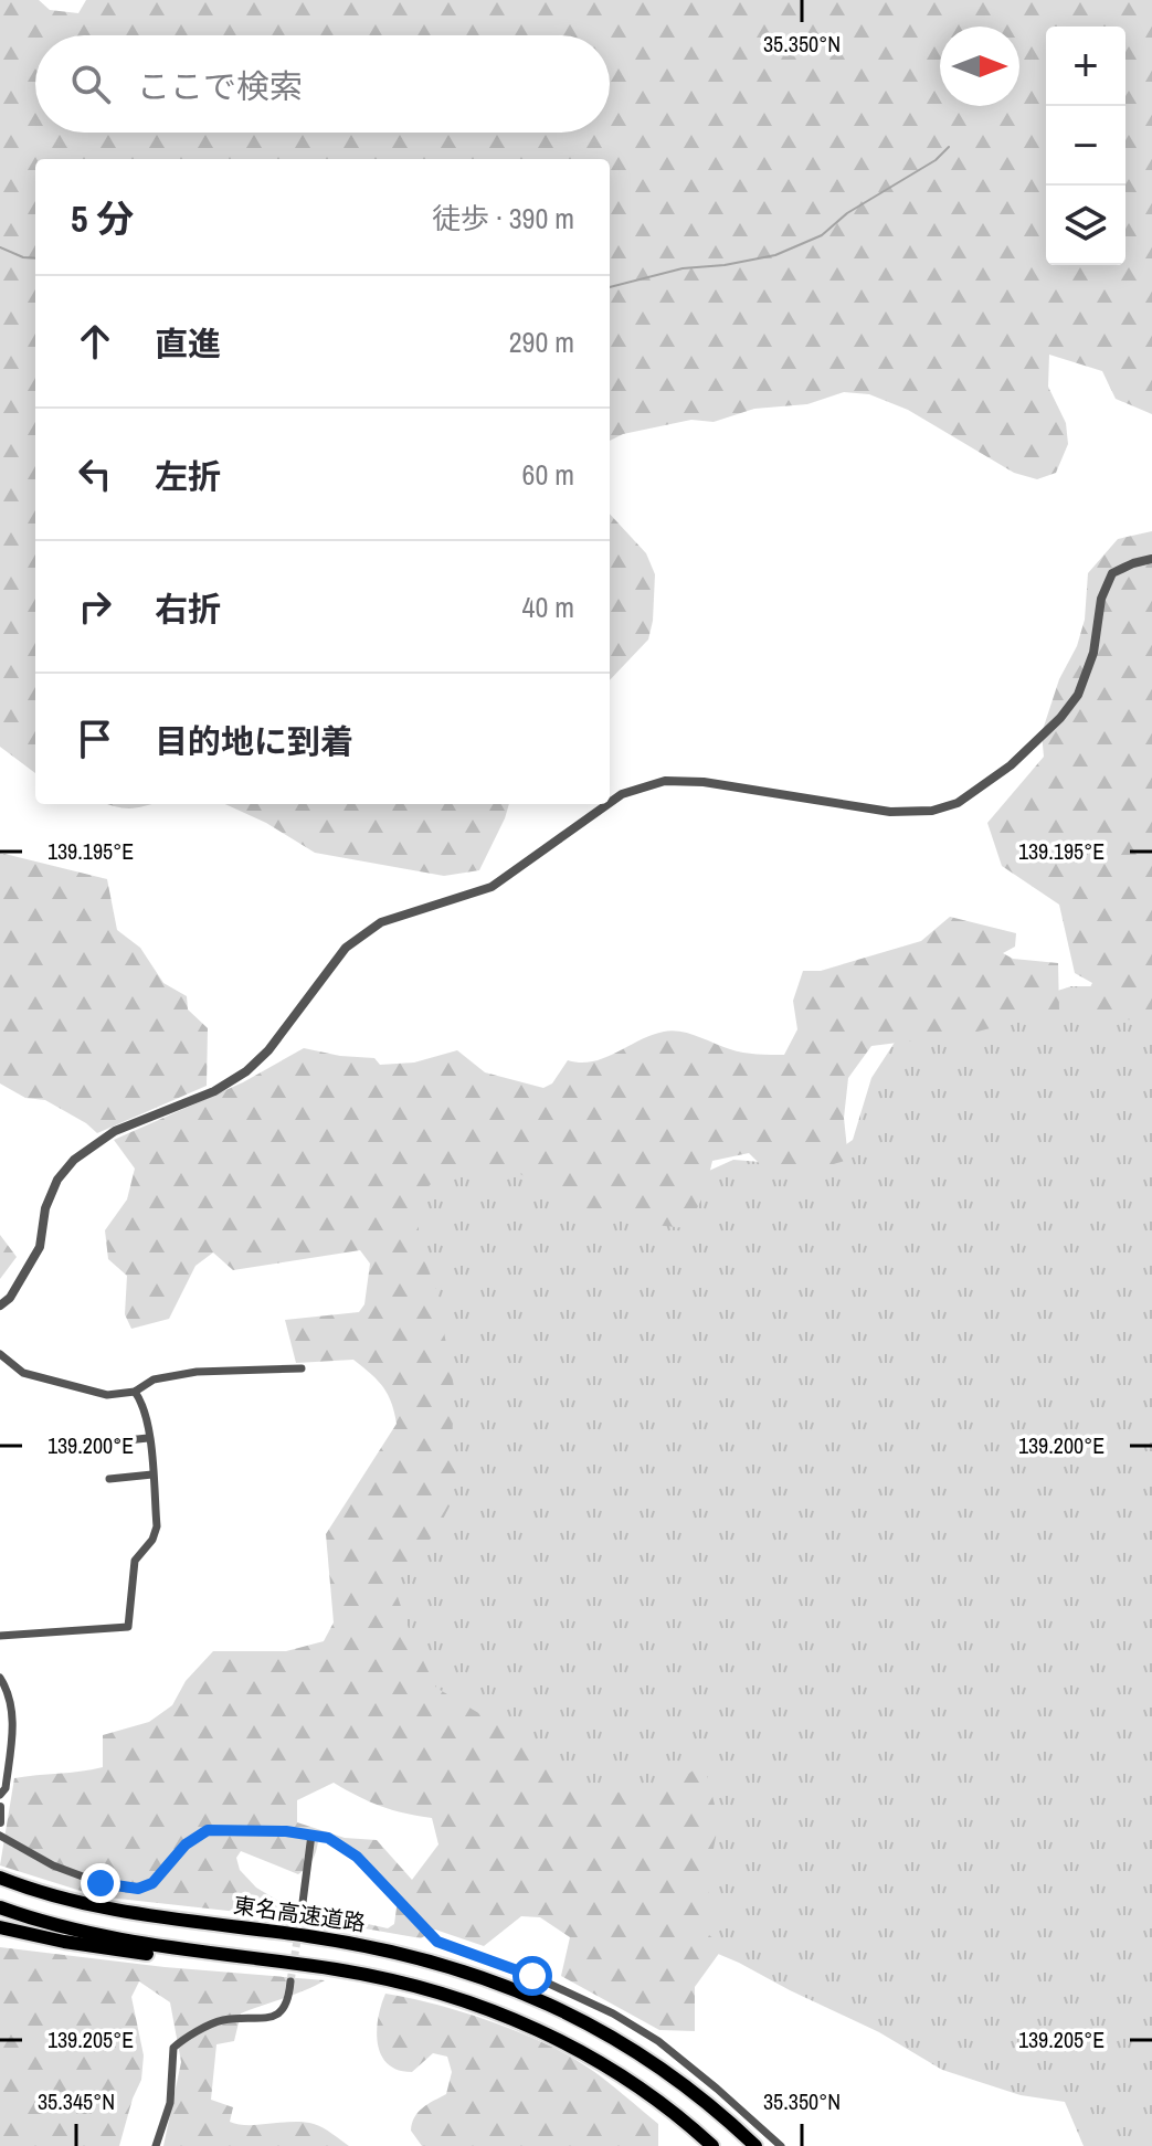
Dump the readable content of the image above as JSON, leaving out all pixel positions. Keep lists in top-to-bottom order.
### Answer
{
  "streets": {
    "highway": ["東名高速道路"]
  },
  "north": "right",
  "page": {
    "map_buttons": ["+", "−"],
    "search": "ここで検索",
    "heading": ["5 分", "徒歩 · 390 m"],
    "list": [
      ["直進", "290 m"],
      ["左折", "60 m"],
      ["右折", "40 m"],
      "目的地に到着"
    ]
  },
  "coordinates": [
    "35.350°N",
    "139.195°E",
    "139.200°E",
    "139.205°E",
    "35.345°N"
  ]
}
